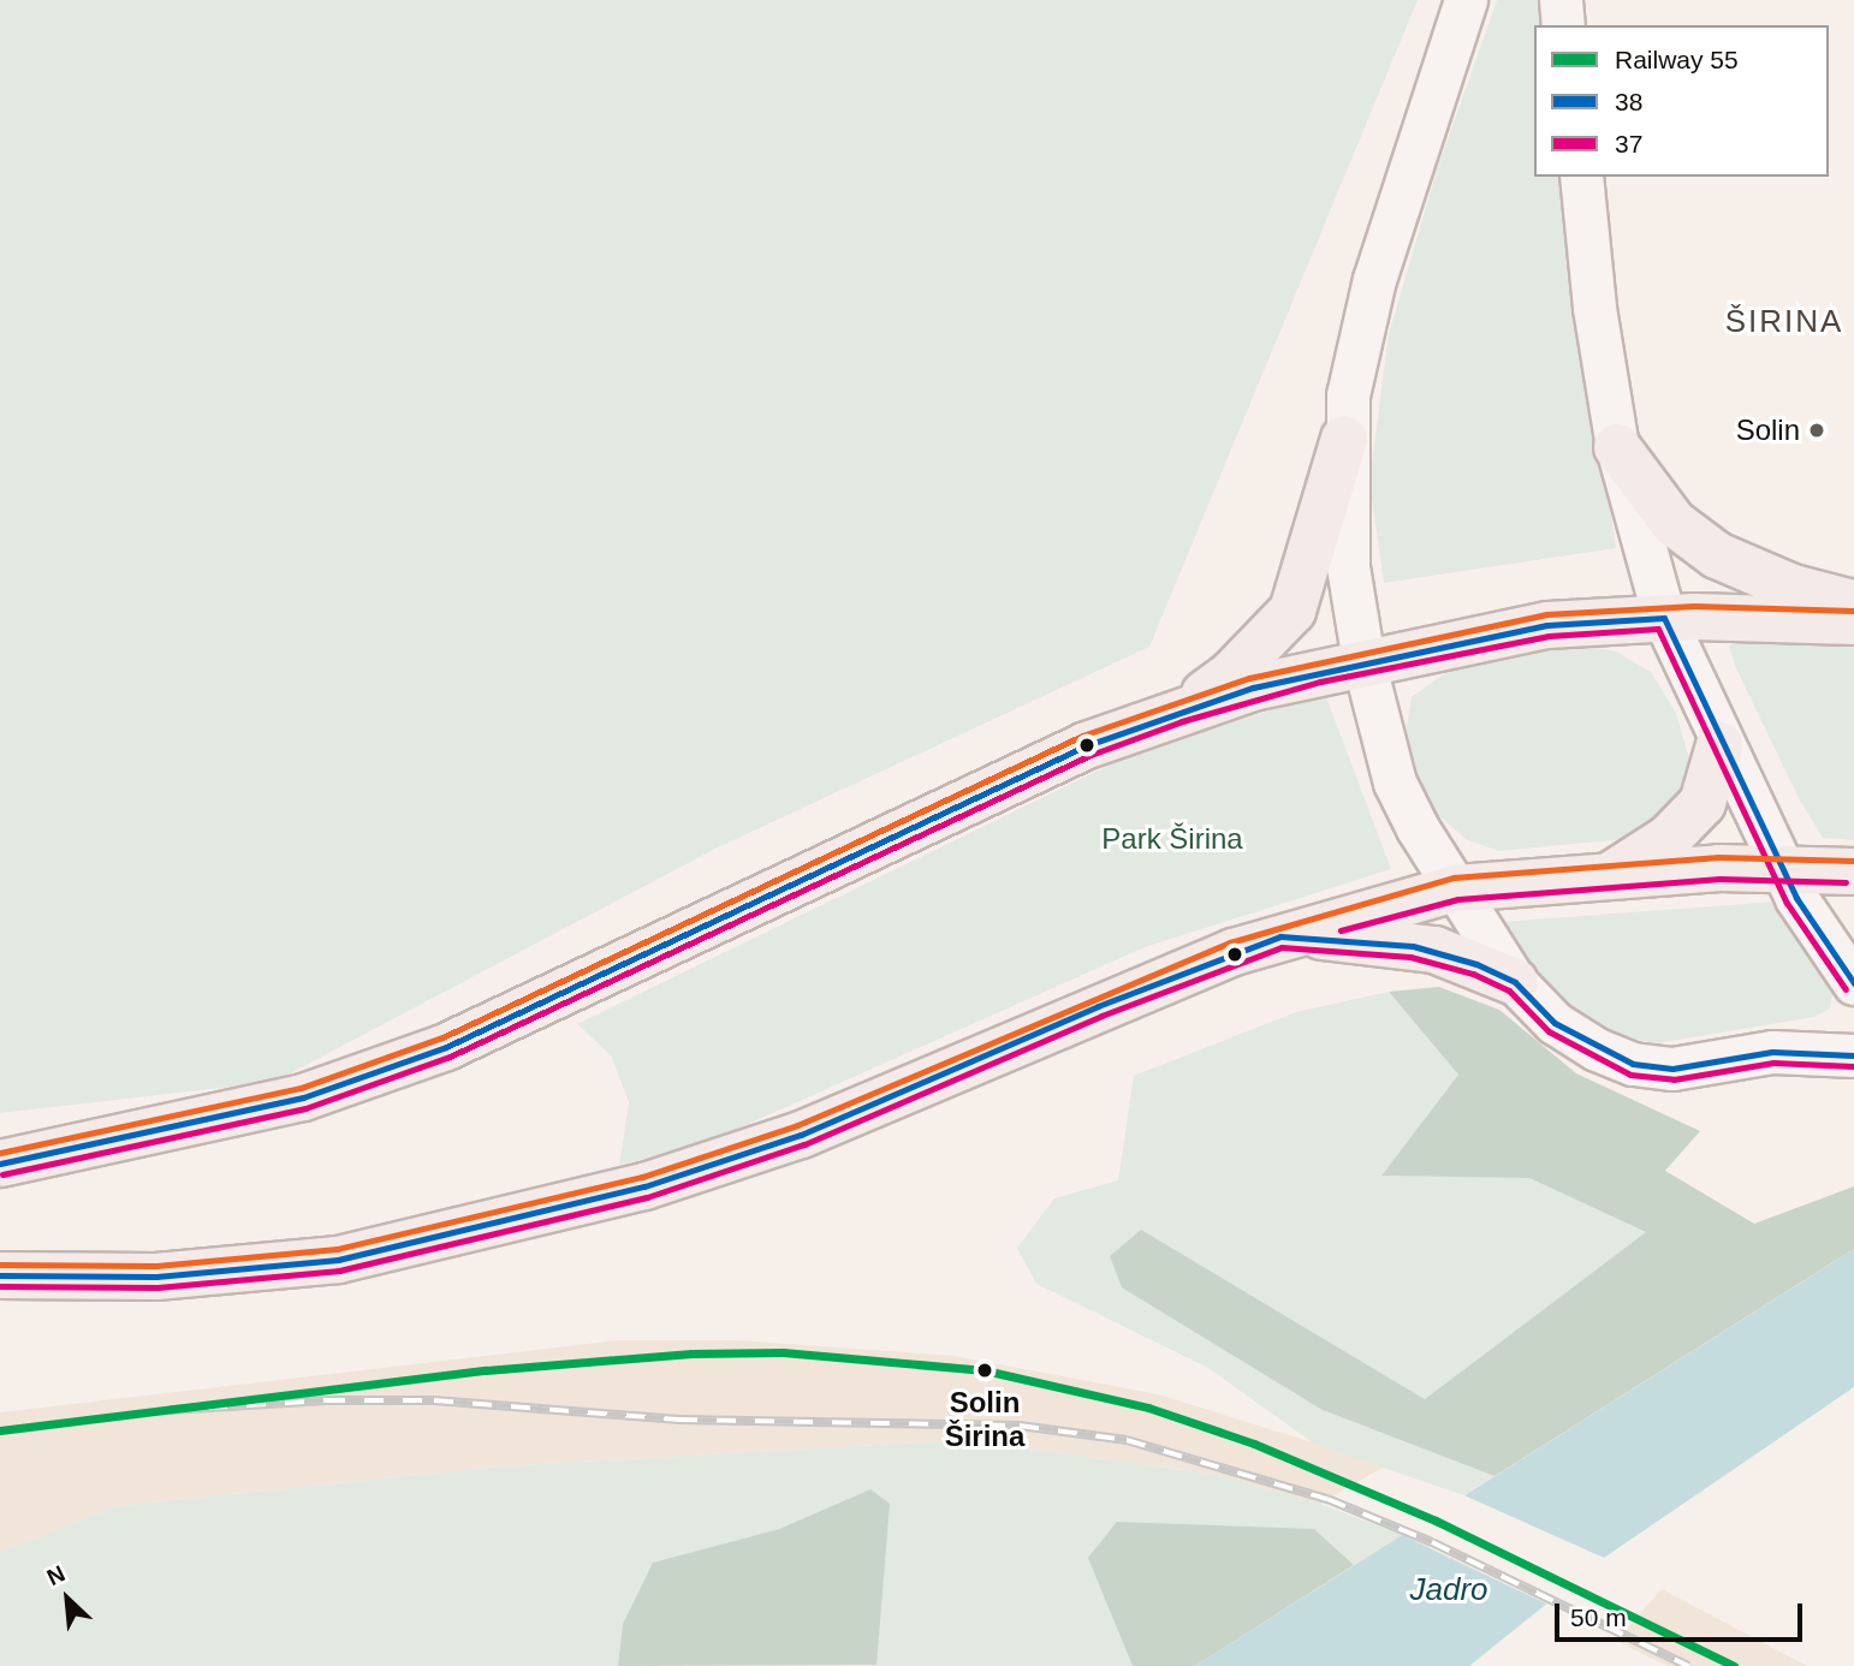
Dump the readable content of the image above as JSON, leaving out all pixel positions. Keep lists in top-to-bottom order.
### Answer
{
  "districts": ["ŠIRINA"],
  "water": ["Jadro"],
  "parks": ["Park Širina"],
  "places": ["Solin", "Solin Širina"],
  "lines": ["transit line 38", "transit line 37", "rail line 55"],
  "legend": ["Railway 55", "38", "37"],
  "scale_bar": "50 m",
  "north": "top left"
}
